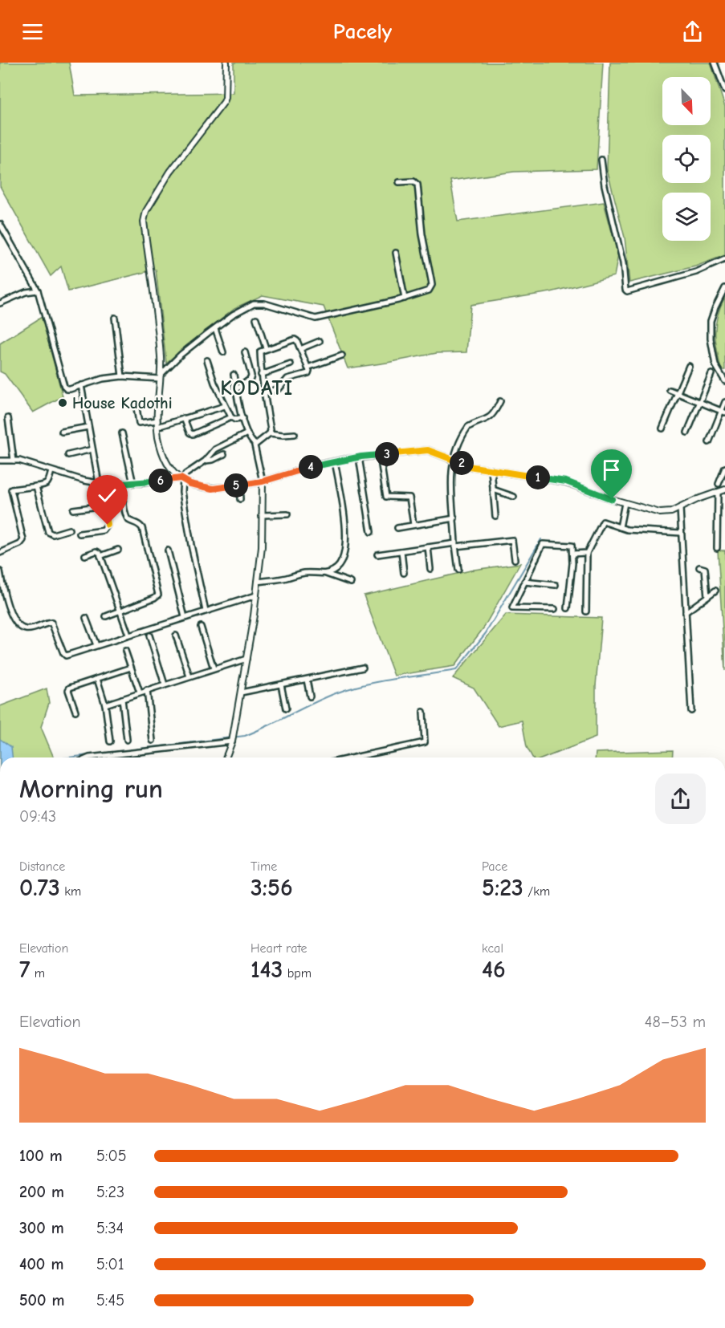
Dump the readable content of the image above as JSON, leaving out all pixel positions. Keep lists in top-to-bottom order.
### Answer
{
  "districts": ["KODATI"],
  "places": ["House Kadothi"],
  "north": "bottom right",
  "page": {
    "header": "Pacely",
    "pins": [
      "3",
      "2",
      "4",
      "1",
      "6",
      "5"
    ],
    "heading": ["Morning run", "09:43"],
    "stats": [
      ["Distance", "0.73 km"],
      ["Time", "3:56"],
      ["Pace", "5:23 /km"],
      ["Elevation", "7 m"],
      ["Heart rate", "143 bpm"],
      ["kcal", "46"]
    ],
    "chart": ["Elevation", "48–53 m"],
    "list": [
      {
        "name": "100 m",
        "note": "5:05"
      },
      {
        "name": "200 m",
        "note": "5:23"
      },
      {
        "name": "300 m",
        "note": "5:34"
      },
      {
        "name": "400 m",
        "note": "5:01"
      },
      {
        "name": "500 m",
        "note": "5:45"
      }
    ]
  }
}
